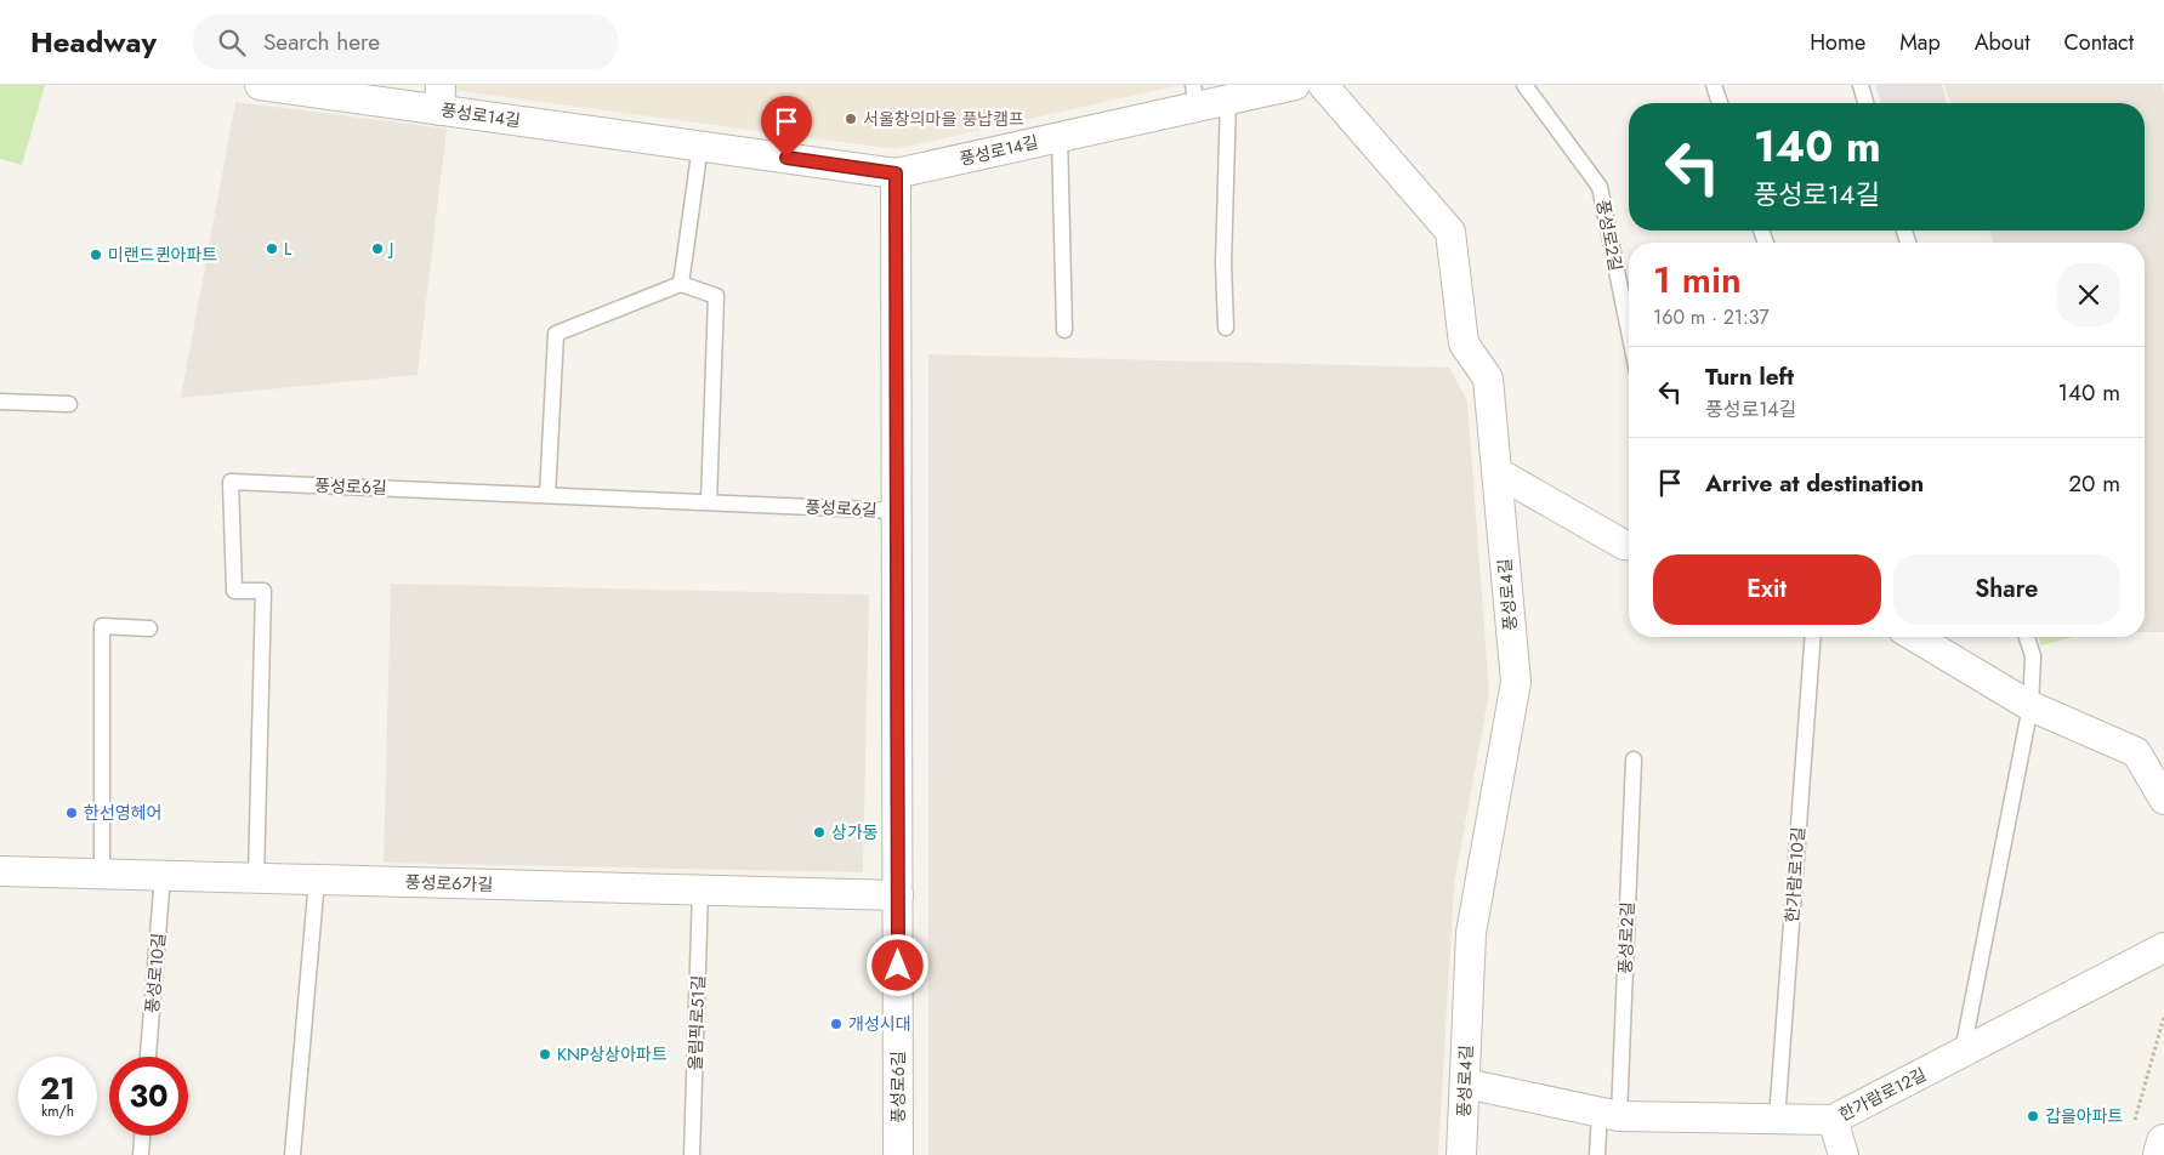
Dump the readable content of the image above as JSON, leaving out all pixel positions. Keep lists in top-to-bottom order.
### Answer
{
  "streets": {
    "street": [
      "풍성로14길",
      "풍성로6길",
      "풍성로4길",
      "풍성로6가길",
      "한가람로12길"
    ],
    "lane": [
      "풍성로2길",
      "한가람로10길",
      "풍성로10길",
      "올림픽로51길"
    ]
  },
  "crossings": [
    ["풍성로14길", "풍성로6길"],
    ["풍성로2길", "한가람로12길"],
    ["풍성로6길", "풍성로6가길"],
    ["풍성로4길", "한가람로12길"],
    ["한가람로10길", "한가람로12길"],
    ["풍성로6가길", "풍성로10길"],
    ["풍성로6가길", "올림픽로51길"]
  ],
  "places": [
    "서울창의마을 풍납캠프",
    "L",
    "J",
    "미랜드퀸아파트",
    "한선영헤어",
    "상가동",
    "개성시대",
    "KNP상상아파트",
    "갑을아파트"
  ],
  "page": {
    "header": "Headway",
    "search": "Search here",
    "nav": [
      "Home",
      "Map",
      "About",
      "Contact"
    ],
    "turn": ["140 m", "풍성로14길"],
    "heading": ["1 min", "160 m · 21:37"],
    "list": [
      {
        "name": "Turn left",
        "note": "풍성로14길",
        "value": "140 m"
      },
      {
        "name": "Arrive at destination",
        "value": "20 m"
      }
    ],
    "buttons": ["Exit", "Share"],
    "speed": "21 km/h",
    "limit": "30"
  }
}
